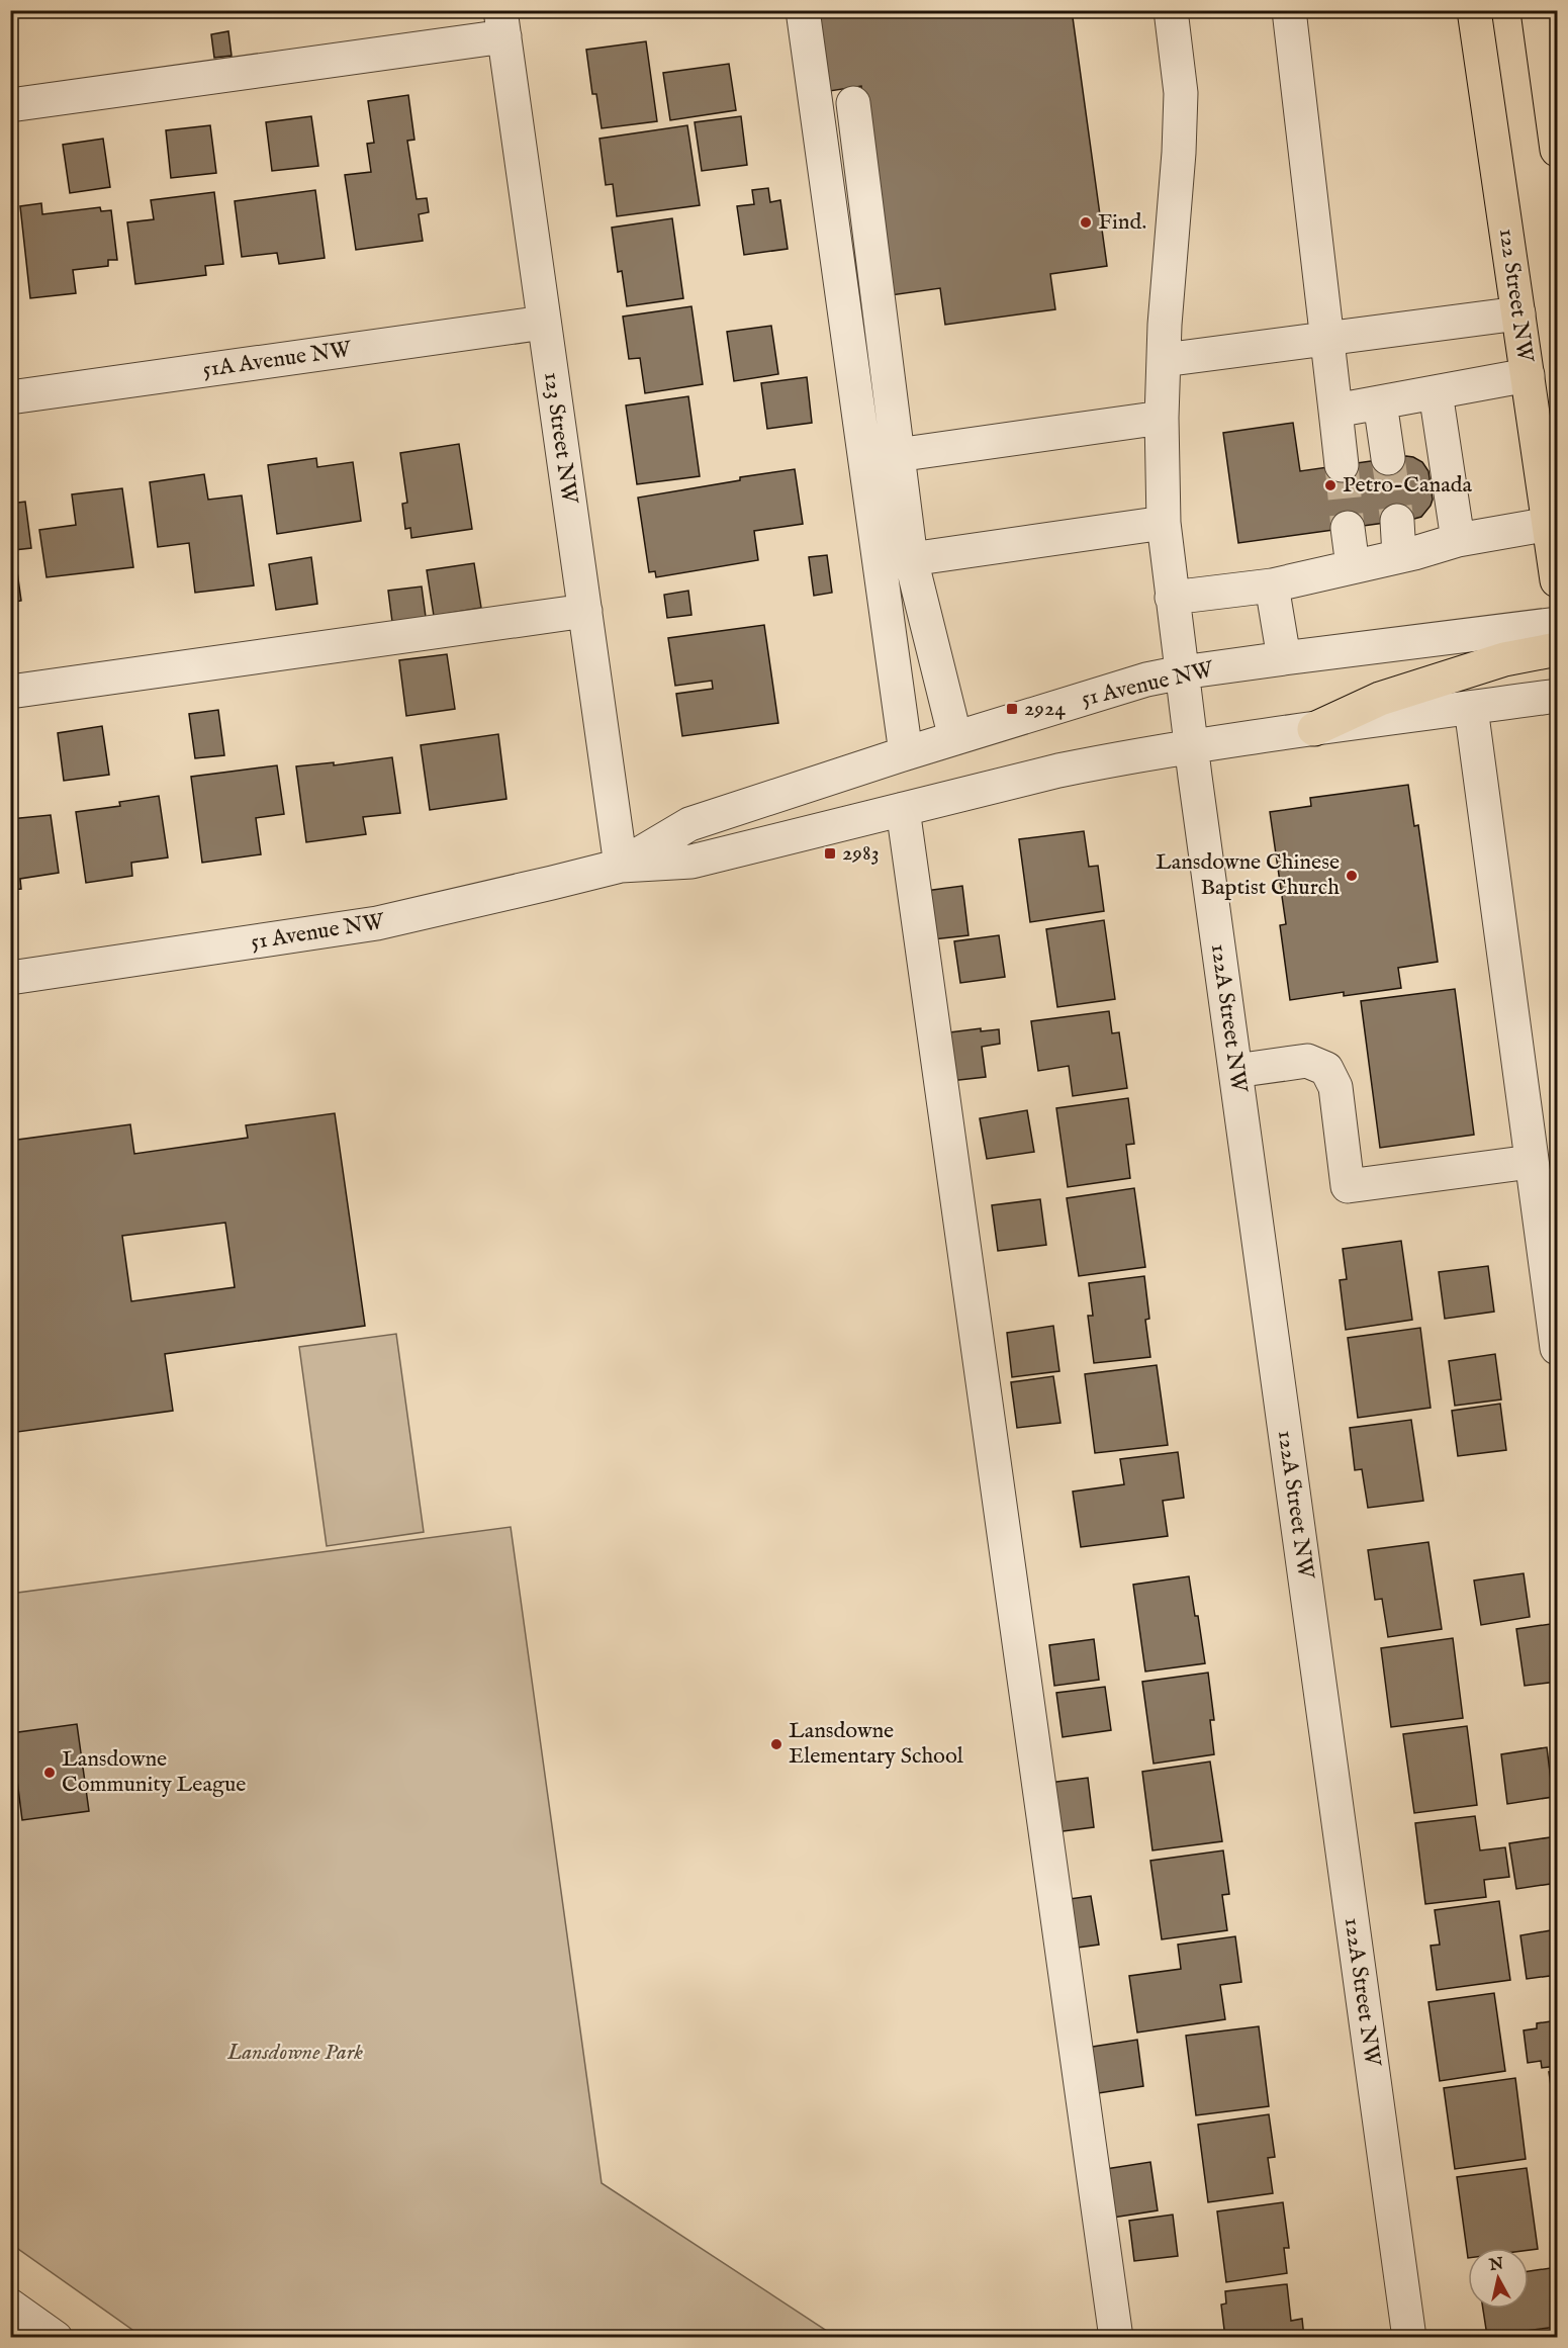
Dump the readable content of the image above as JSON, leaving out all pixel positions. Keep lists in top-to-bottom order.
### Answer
{
  "streets": {
    "main road": ["122 Street NW"],
    "street": [
      "51A Avenue NW",
      "123 Street NW",
      "51 Avenue NW",
      "122A Street NW"
    ]
  },
  "crossings": [
    ["51A Avenue NW", "123 Street NW"],
    ["123 Street NW", "51 Avenue NW"],
    ["51 Avenue NW", "122A Street NW"]
  ],
  "parks": ["Lansdowne Park"],
  "places": {
    "other": [
      "Find.",
      "Petro-Canada",
      "Lansdowne Chinese Baptist Church",
      "Lansdowne Elementary School",
      "Lansdowne Community League"
    ],
    "transit": ["2924", "2983"]
  },
  "north": "top"
}
